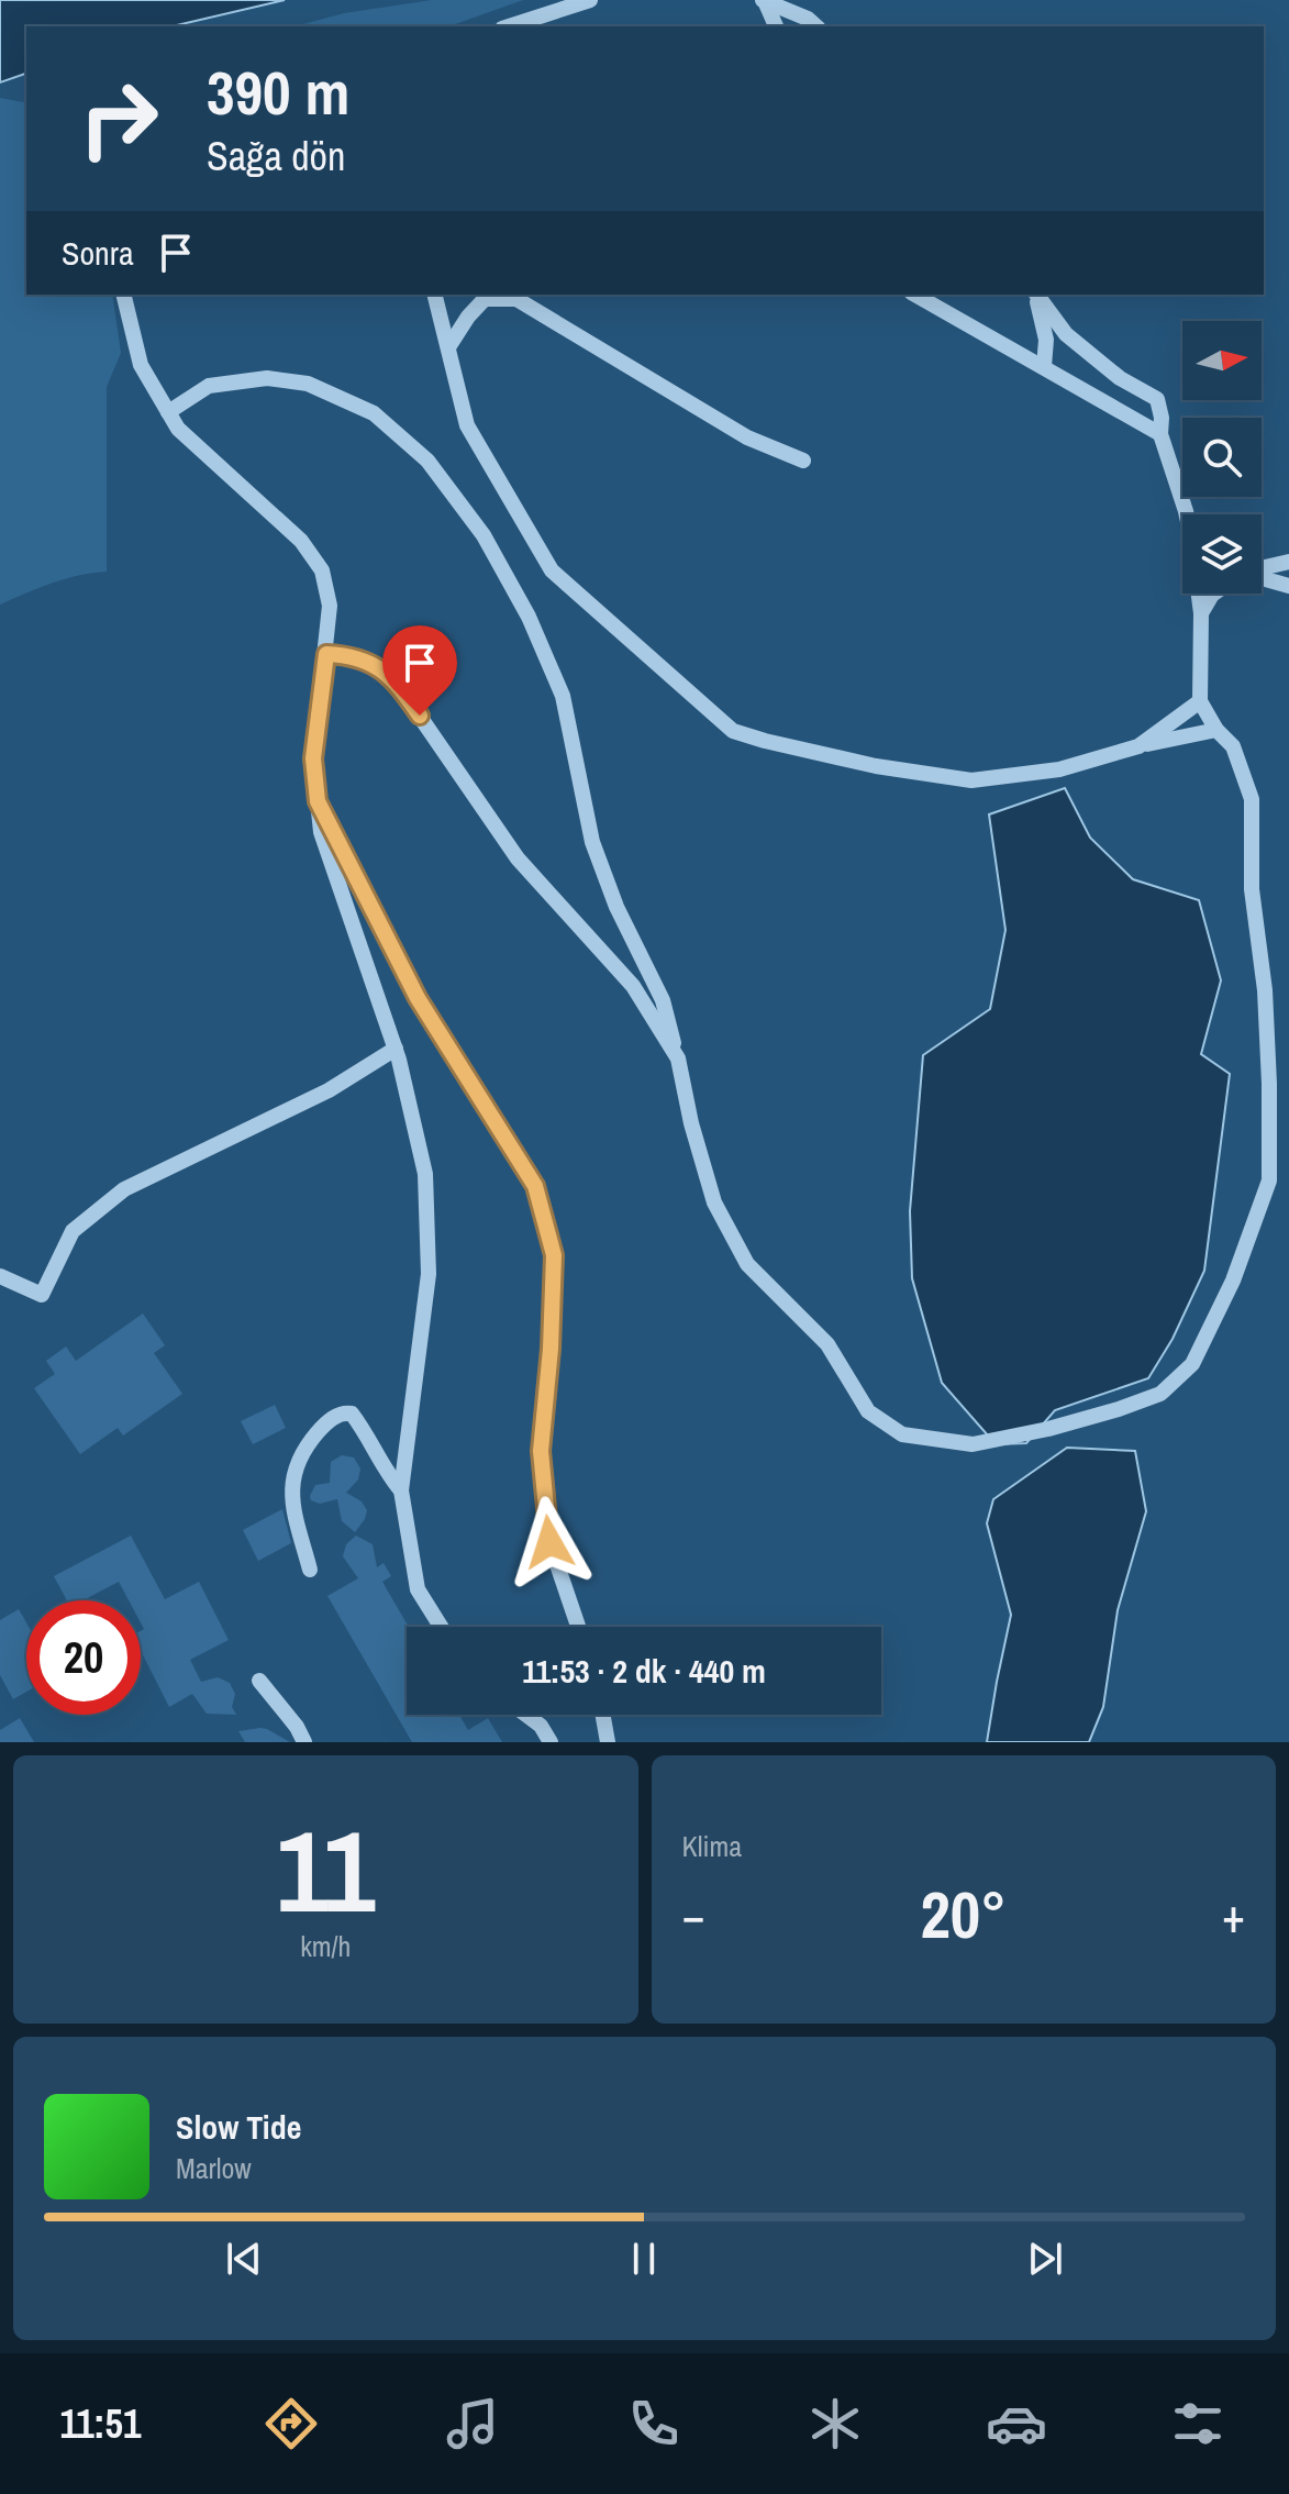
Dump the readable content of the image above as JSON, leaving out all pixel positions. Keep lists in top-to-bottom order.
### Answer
{
  "north": "right",
  "page": {
    "turn": ["390 m", "Sağa dön"],
    "then": "Sonra",
    "limit": "20",
    "trip": "11:53 · 2 dk · 440 m",
    "tile": [
      ["11", "km/h"],
      "Klima"
    ],
    "heat": ["−", "20°", "+"],
    "song": ["Slow Tide", "Marlow"],
    "tabs": "11:51"
  }
}
